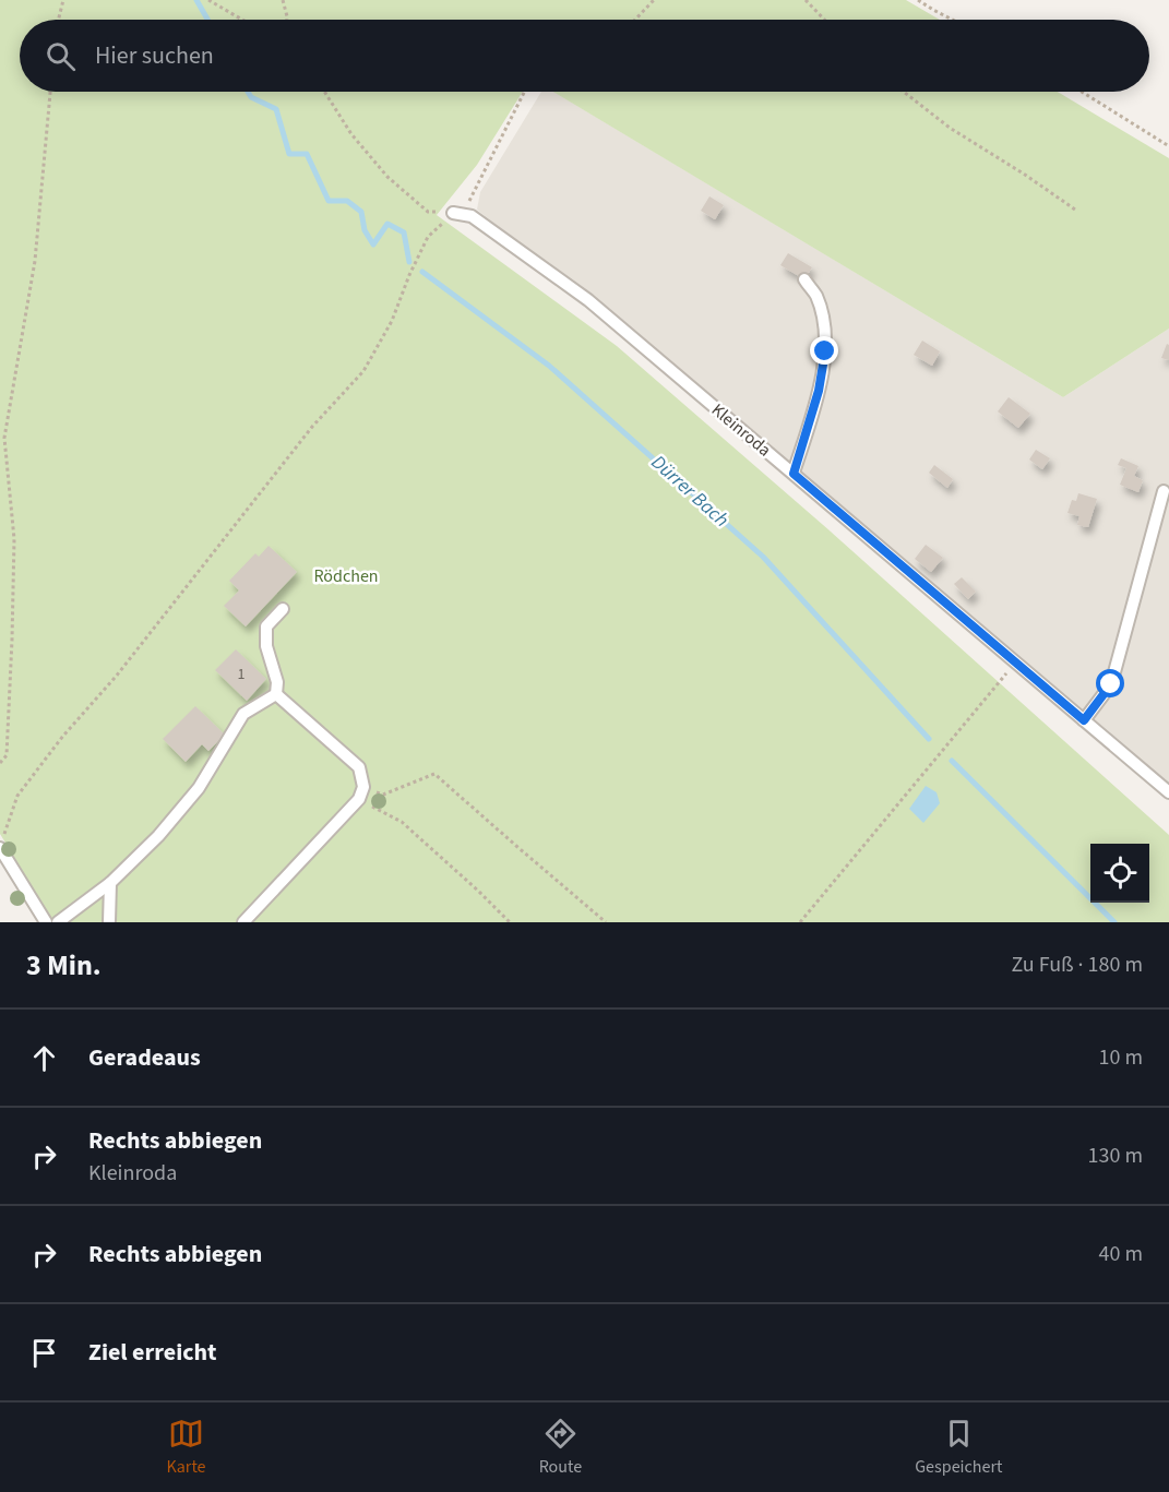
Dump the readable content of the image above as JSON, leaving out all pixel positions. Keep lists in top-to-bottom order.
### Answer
{
  "streets": {
    "lane": ["Kleinroda"]
  },
  "water": ["Dürrer Bach"],
  "parks": ["Rödchen"],
  "house_numbers": ["1"],
  "page": {
    "search": "Hier suchen",
    "heading": ["3 Min.", "Zu Fuß · 180 m"],
    "list": [
      ["Geradeaus", "10 m"],
      ["Rechts abbiegen", "Kleinroda", "130 m"],
      ["Rechts abbiegen", "40 m"],
      "Ziel erreicht"
    ],
    "nav": ["Karte", "Route", "Gespeichert"]
  }
}
